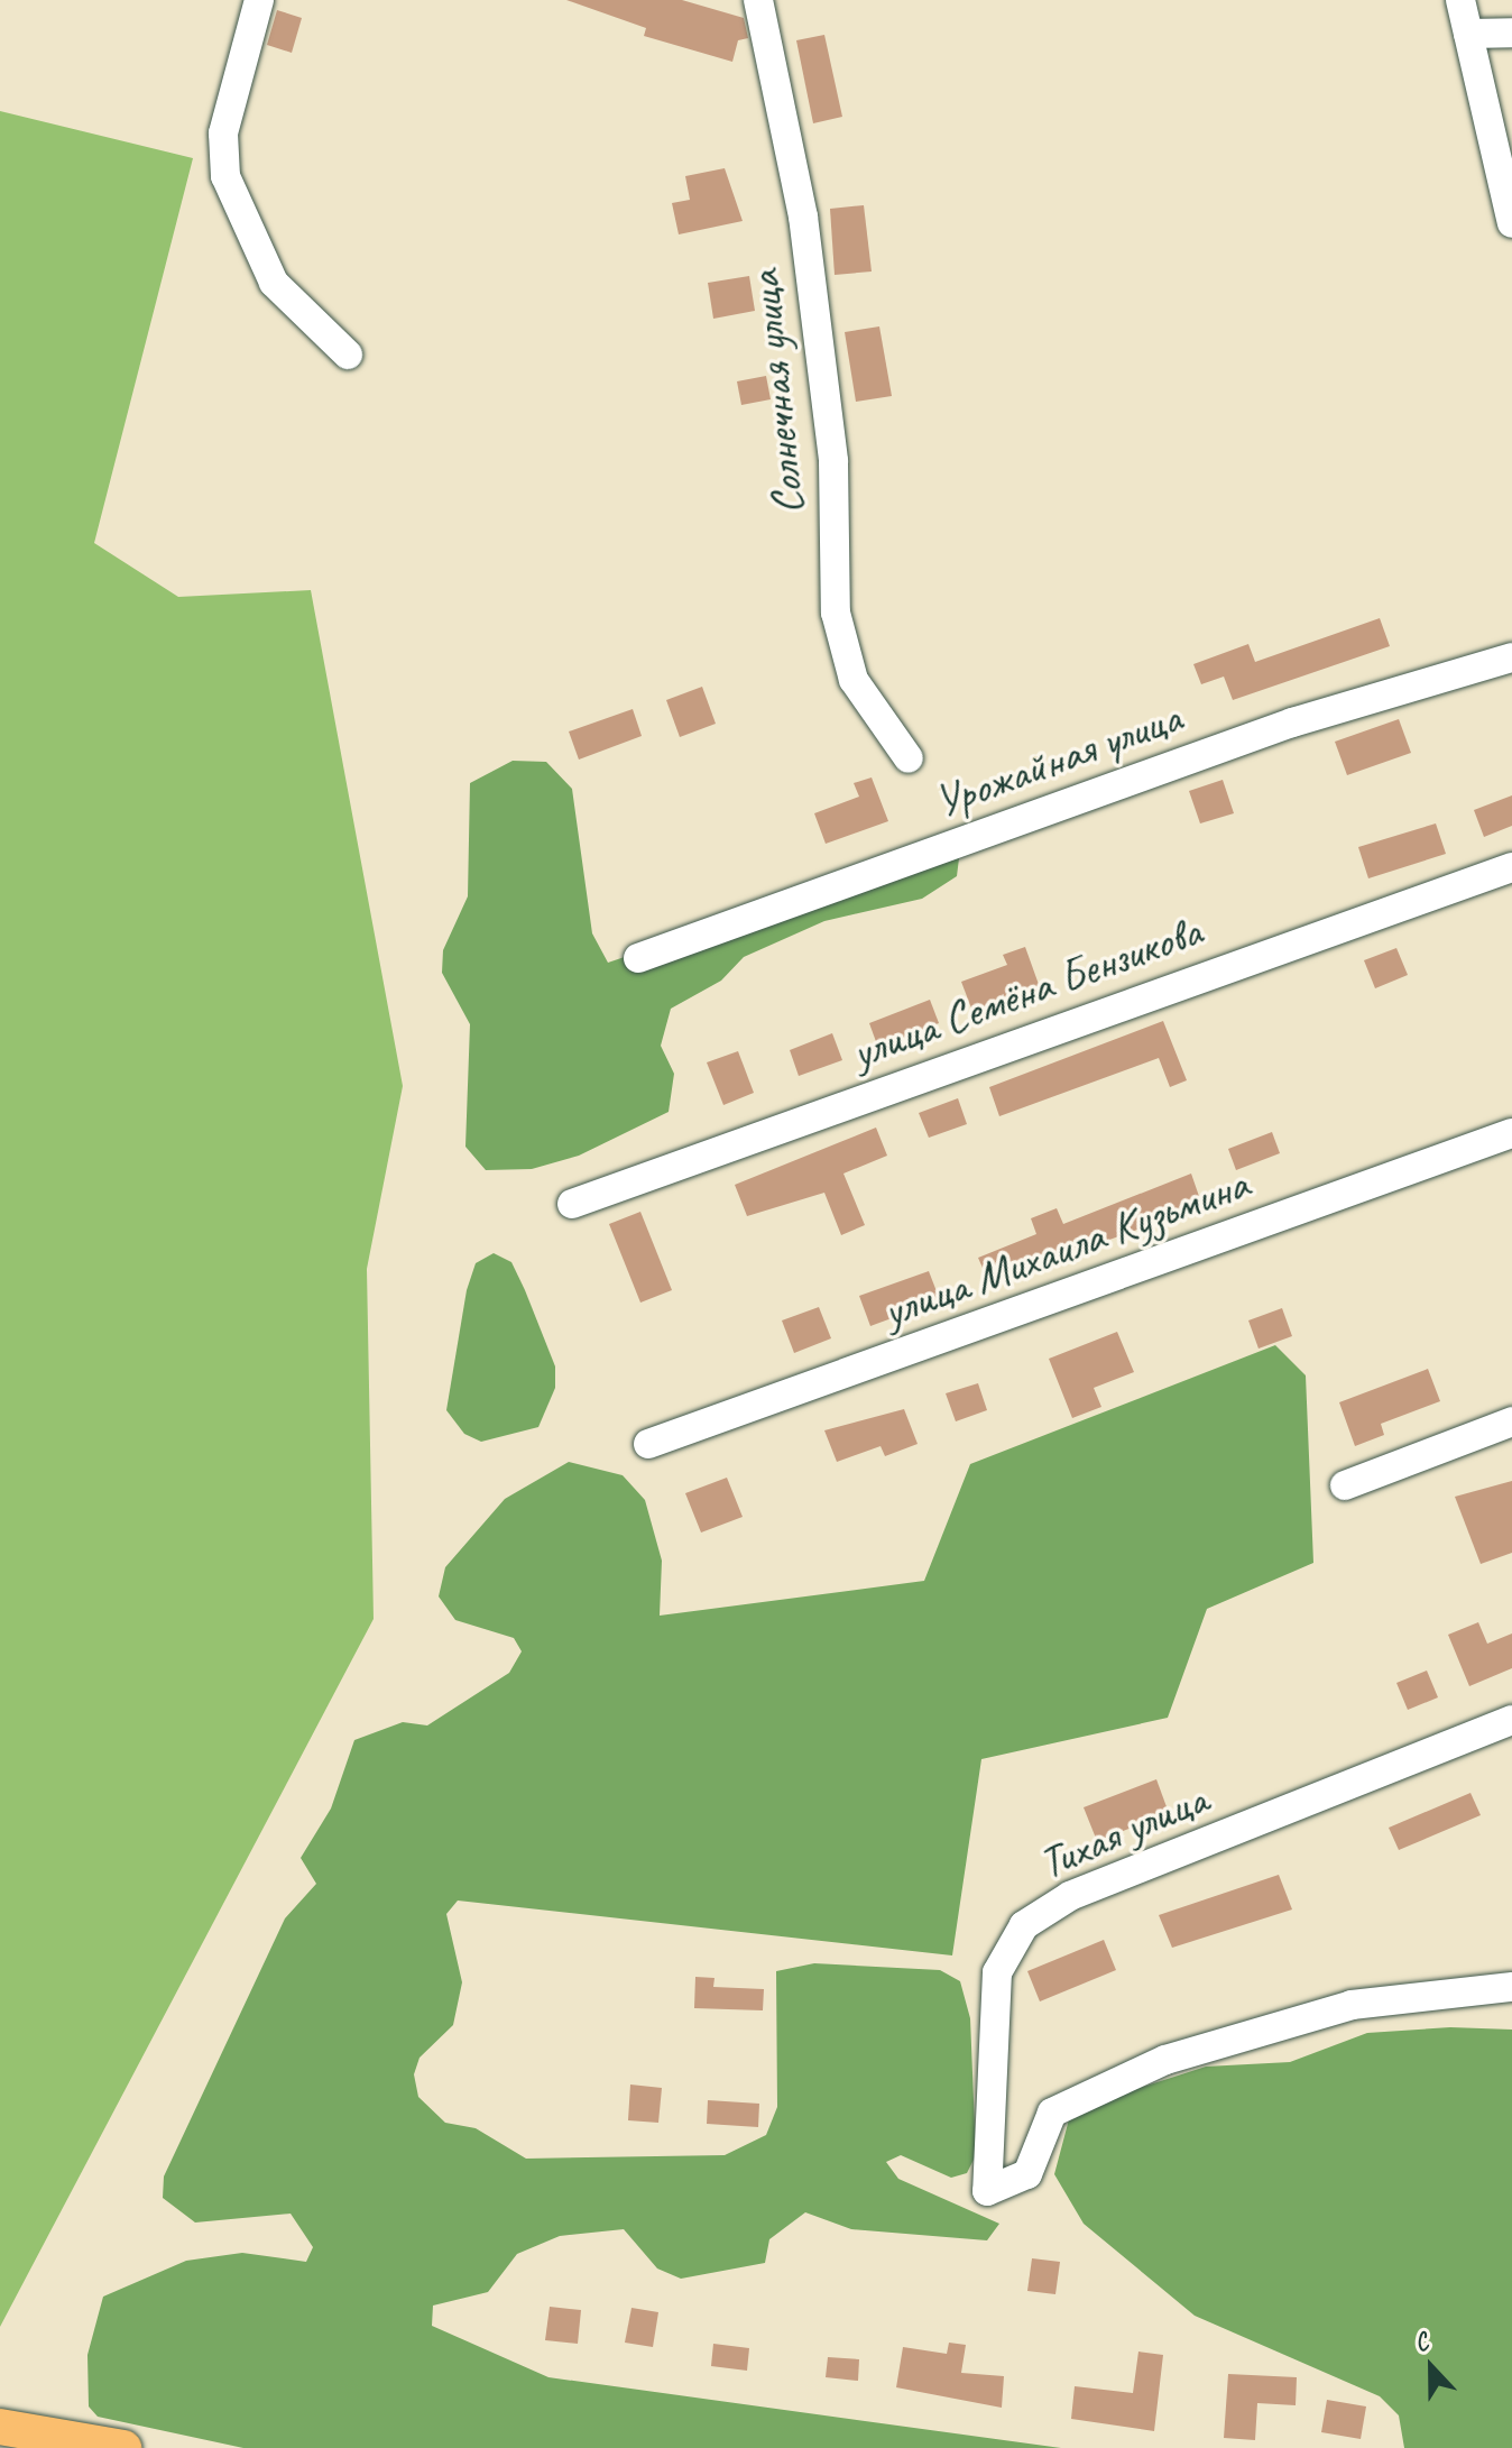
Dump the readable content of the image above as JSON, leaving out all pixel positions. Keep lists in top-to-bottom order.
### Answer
{
  "streets": {
    "street": [
      "Солнечная улица",
      "Урожайная улица",
      "улица Семёна Бензикова",
      "улица Михаила Кузьмина",
      "Тихая улица"
    ]
  },
  "north": "top"
}
